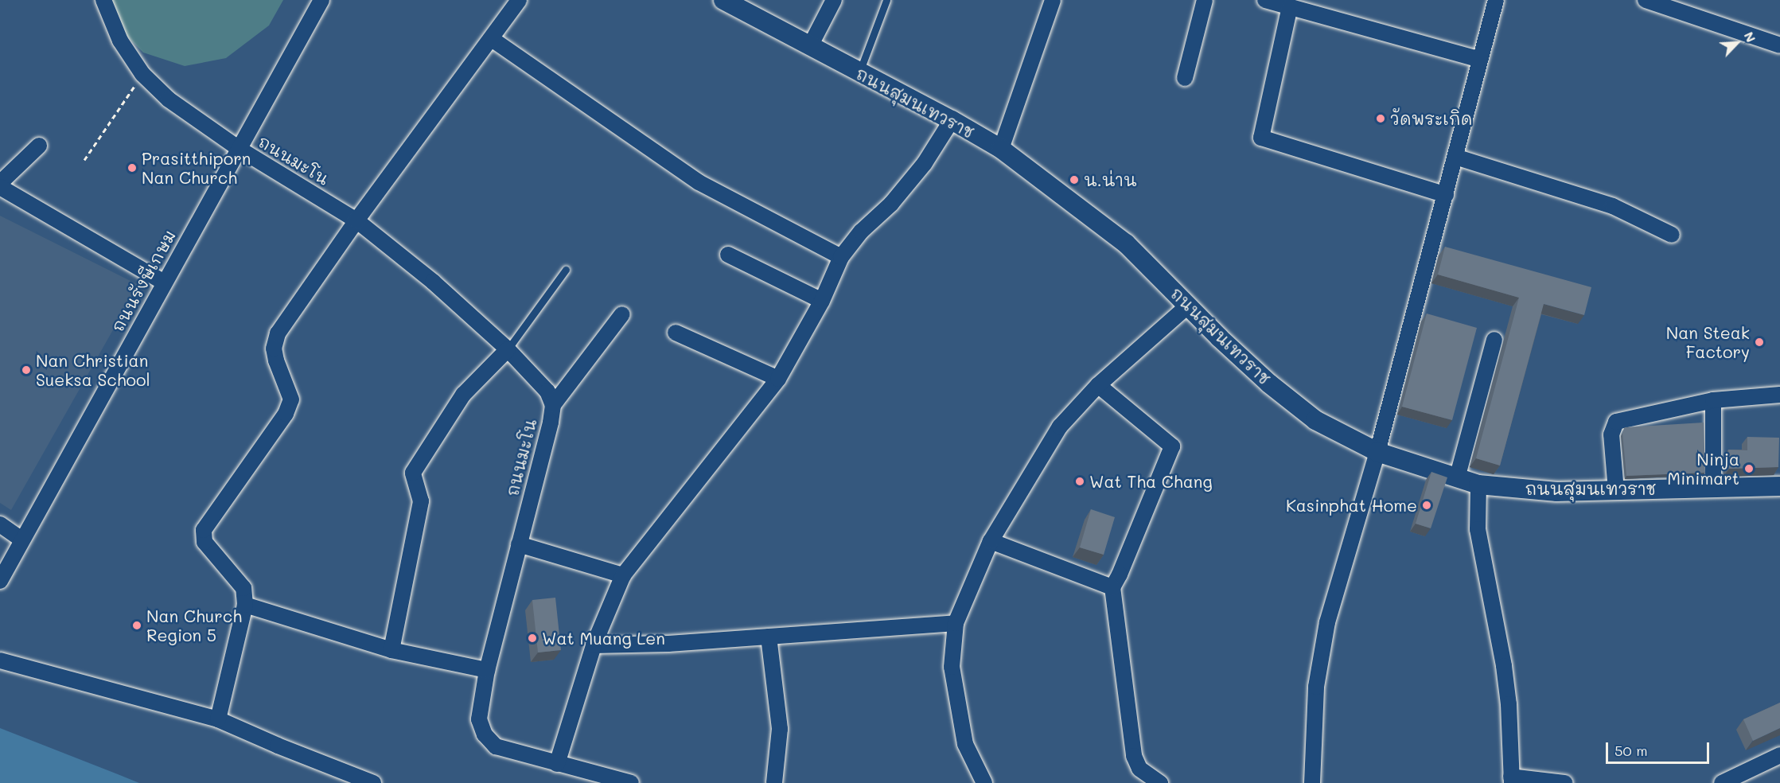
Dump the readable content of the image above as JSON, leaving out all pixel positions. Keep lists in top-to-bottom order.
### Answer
{
  "streets": {
    "street": ["ถนนสุมนเทวราช", "ถนนมะโน", "ถนนรังษีเกษม"]
  },
  "crossings": [
    ["ถนนมะโน", "ถนนรังษีเกษม"]
  ],
  "places": [
    "วัดพระเกิด",
    "Prasitthiporn Nan Church",
    "น.น่าน",
    "Nan Steak Factory",
    "Nan Christian Sueksa School",
    "Ninja Minimart",
    "Wat Tha Chang",
    "Kasinphat Home",
    "Nan Church Region 5",
    "Wat Muang Len"
  ],
  "scale_bar": "50 m",
  "north": "top right"
}
